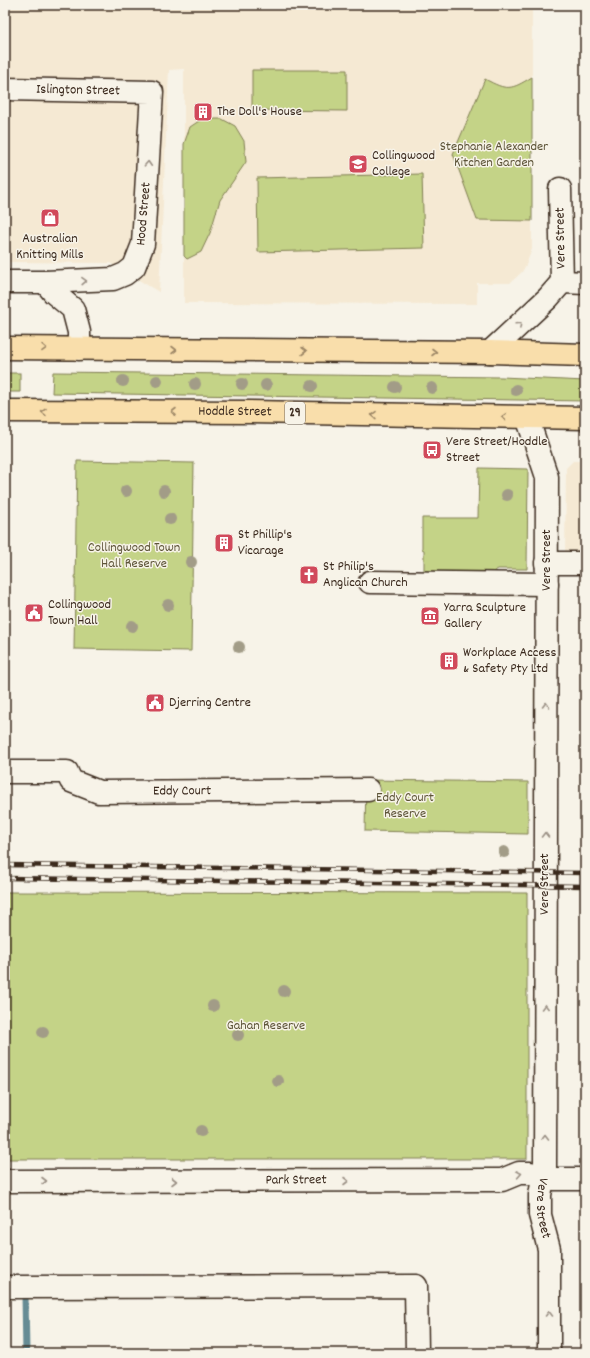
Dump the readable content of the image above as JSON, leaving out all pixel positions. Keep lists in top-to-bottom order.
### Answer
{
  "streets": {
    "highway": ["Hoddle Street", "29"],
    "street": [
      "Islington Street",
      "Hood Street",
      "Vere Street",
      "Eddy Court",
      "Park Street"
    ]
  },
  "crossings": [
    ["Islington Street", "Hood Street"],
    ["Vere Street", "Hoddle Street"],
    ["Vere Street", "Park Street"]
  ],
  "one_way": ["Hood Street", "Vere Street", "Park Street"],
  "parks": [
    "Stephanie Alexander Kitchen Garden",
    "Collingwood Town Hall Reserve",
    "Eddy Court Reserve",
    "Gahan Reserve"
  ],
  "places": {
    "building": ["The Doll's House", "St Phillip's Vicarage", "Workplace Access & Safety Pty Ltd"],
    "school or university": ["Collingwood College"],
    "shop": ["Australian Knitting Mills"],
    "bus stop": ["Vere Street/Hoddle Street"],
    "church": ["St Philip's Anglican Church"],
    "public building": ["Collingwood Town Hall", "Djerring Centre"],
    "museum": ["Yarra Sculpture Gallery"]
  }
}
